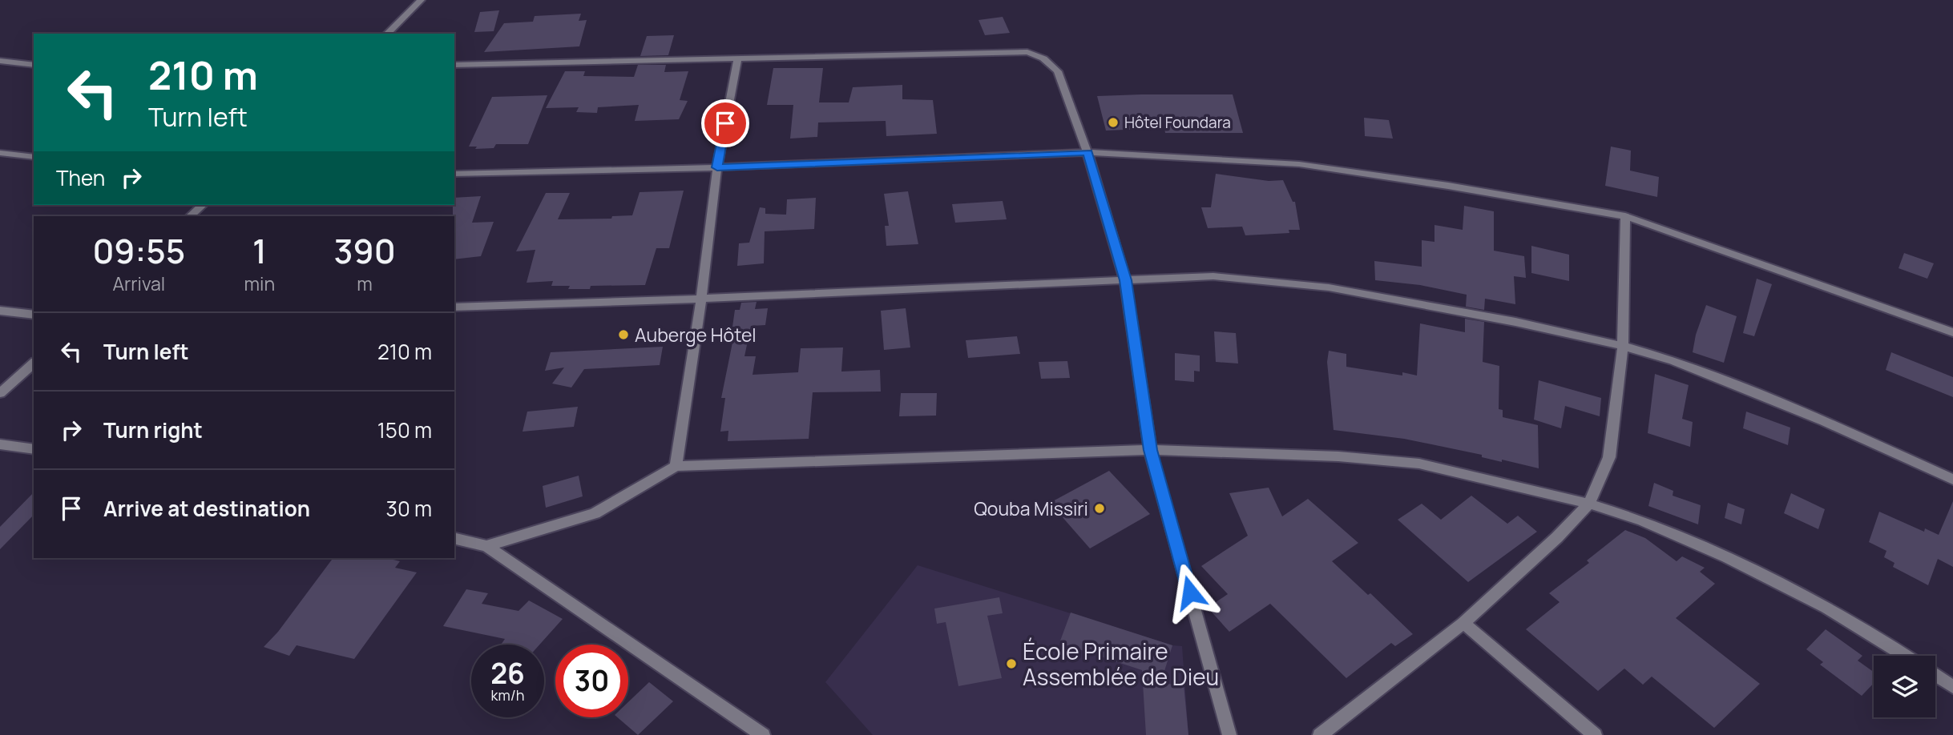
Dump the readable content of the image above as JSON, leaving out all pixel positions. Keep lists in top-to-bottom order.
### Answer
{
  "places": [
    "Hôtel Foundara",
    "Auberge Hôtel",
    "Qouba Missiri",
    "École Primaire Assemblée de Dieu"
  ],
  "page": {
    "turn": ["210 m", "Turn left"],
    "then": "Then",
    "eta": [
      "09:55",
      "Arrival",
      "1",
      "min",
      "390",
      "m"
    ],
    "list": [
      {
        "name": "Turn left",
        "value": "210 m"
      },
      {
        "name": "Turn right",
        "value": "150 m"
      },
      {
        "name": "Arrive at destination",
        "value": "30 m"
      }
    ],
    "speed": "26 km/h",
    "limit": "30"
  }
}
